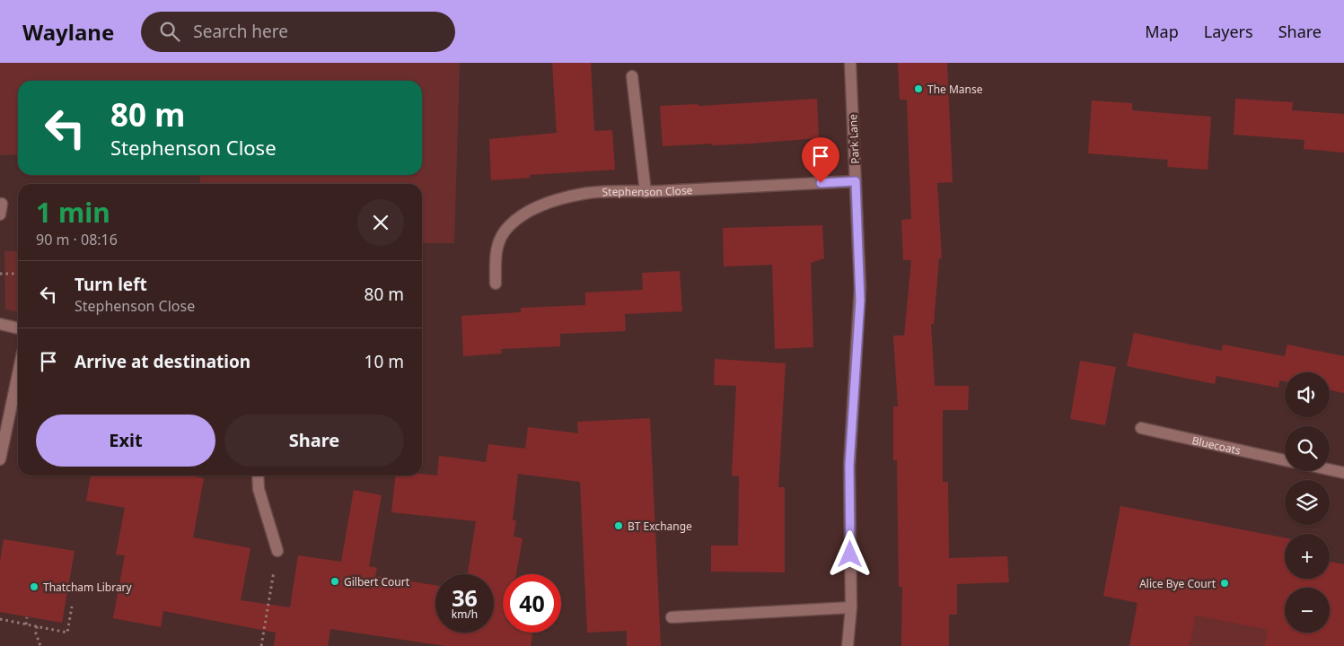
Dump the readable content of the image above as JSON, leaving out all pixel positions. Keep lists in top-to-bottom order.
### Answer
{
  "streets": {
    "street": ["Park Lane", "Stephenson Close", "Bluecoats"]
  },
  "crossings": [
    ["Park Lane", "Stephenson Close"]
  ],
  "places": [
    "The Manse",
    "BT Exchange",
    "Gilbert Court",
    "Alice Bye Court",
    "Thatcham Library"
  ],
  "page": {
    "header": "Waylane",
    "search": "Search here",
    "nav": ["Map", "Layers", "Share"],
    "turn": ["80 m", "Stephenson Close"],
    "heading": ["1 min", "90 m · 08:16"],
    "list": [
      {
        "name": "Turn left",
        "note": "Stephenson Close",
        "value": "80 m"
      },
      {
        "name": "Arrive at destination",
        "value": "10 m"
      }
    ],
    "map_buttons": ["+", "−"],
    "buttons": ["Exit", "Share"],
    "speed": "36 km/h",
    "limit": "40"
  }
}
